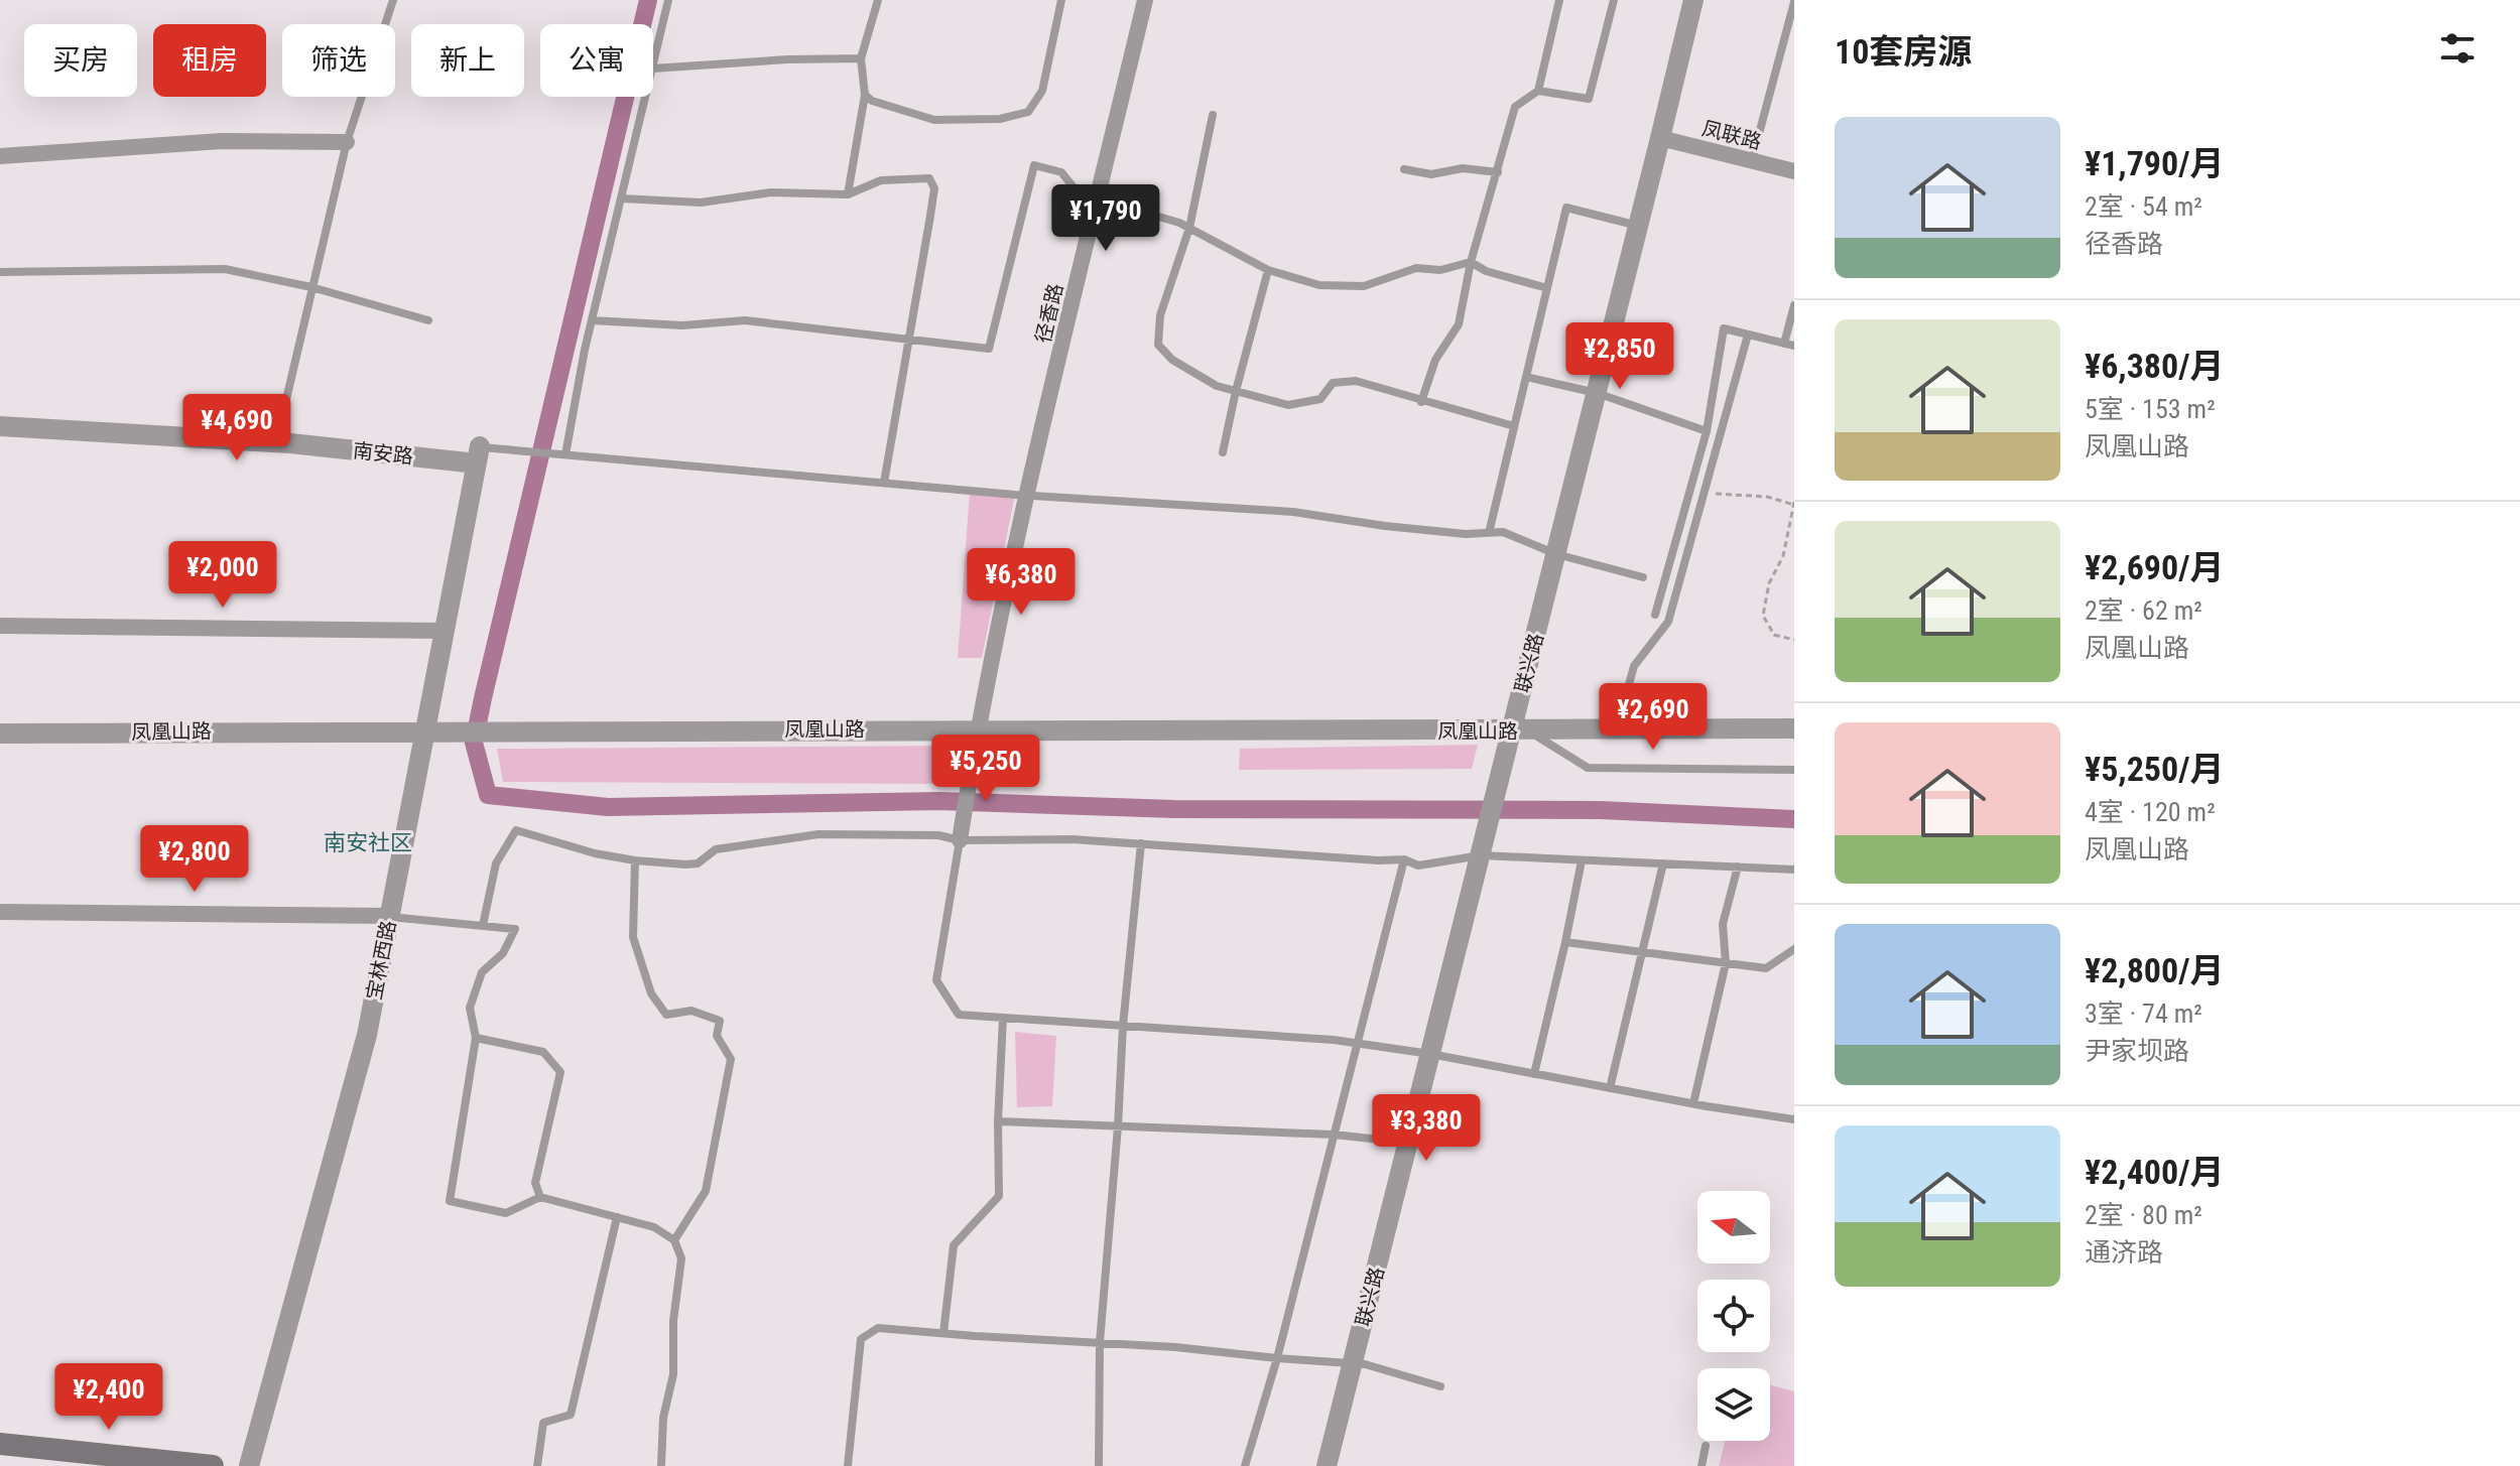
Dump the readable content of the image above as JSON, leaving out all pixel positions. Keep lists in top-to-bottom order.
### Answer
{
  "streets": {
    "street": [
      "凤联路",
      "径香路",
      "南安路",
      "联兴路",
      "凤凰山路",
      "宝林西路"
    ]
  },
  "crossings": [
    ["凤联路", "联兴路"],
    ["径香路", "凤凰山路"],
    ["南安路", "宝林西路"],
    ["联兴路", "凤凰山路"],
    ["凤凰山路", "宝林西路"]
  ],
  "districts": ["南安社区"],
  "north": "left",
  "page": {
    "heading": "10套房源",
    "chip": [
      "买房",
      "租房",
      "筛选",
      "新上",
      "公寓"
    ],
    "list": [
      {
        "name": "¥1,790/月",
        "note": "2室 · 54 m² · 径香路"
      },
      {
        "name": "¥6,380/月",
        "note": "5室 · 153 m² · 凤凰山路"
      },
      {
        "name": "¥2,690/月",
        "note": "2室 · 62 m² · 凤凰山路"
      },
      {
        "name": "¥5,250/月",
        "note": "4室 · 120 m² · 凤凰山路"
      },
      {
        "name": "¥2,800/月",
        "note": "3室 · 74 m² · 尹家坝路"
      },
      {
        "name": "¥2,400/月",
        "note": "2室 · 80 m² · 通济路"
      }
    ],
    "price": [
      "¥1,790",
      "¥2,850",
      "¥4,690",
      "¥2,000",
      "¥6,380",
      "¥2,690",
      "¥5,250",
      "¥2,800",
      "¥3,380",
      "¥2,400"
    ]
  }
}
